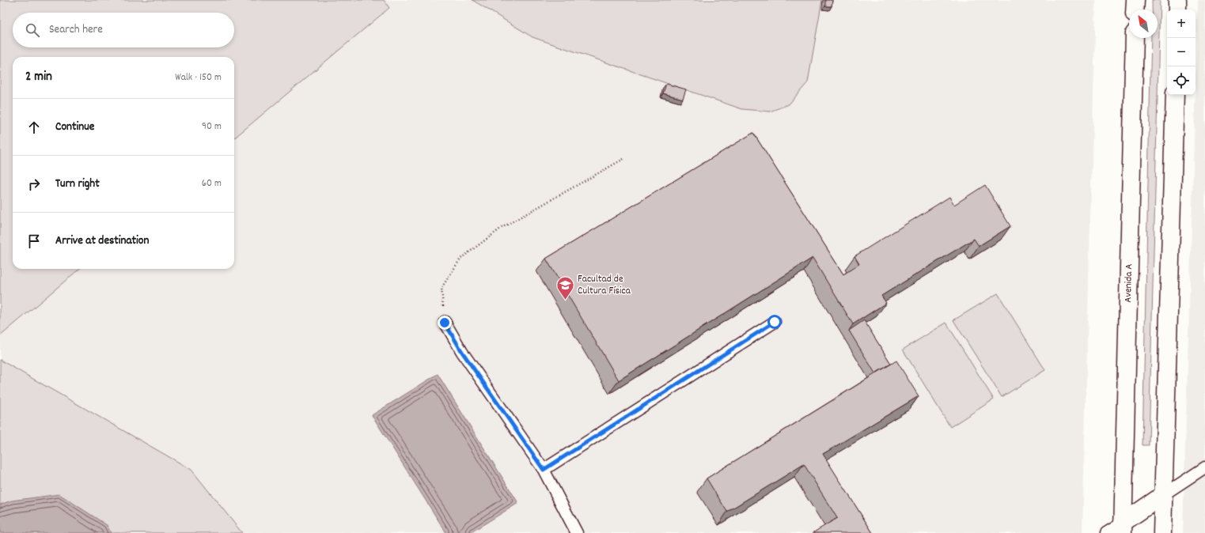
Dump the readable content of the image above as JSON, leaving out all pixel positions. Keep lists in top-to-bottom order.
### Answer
{
  "streets": {
    "main road": ["Avenida A"]
  },
  "places": {
    "school or university": ["Facultad de Cultura Física"]
  },
  "north": "top left",
  "page": {
    "map_buttons": ["+", "−"],
    "search": "Search here",
    "heading": ["2 min", "Walk · 150 m"],
    "list": [
      ["Continue", "90 m"],
      ["Turn right", "60 m"],
      "Arrive at destination"
    ]
  }
}
